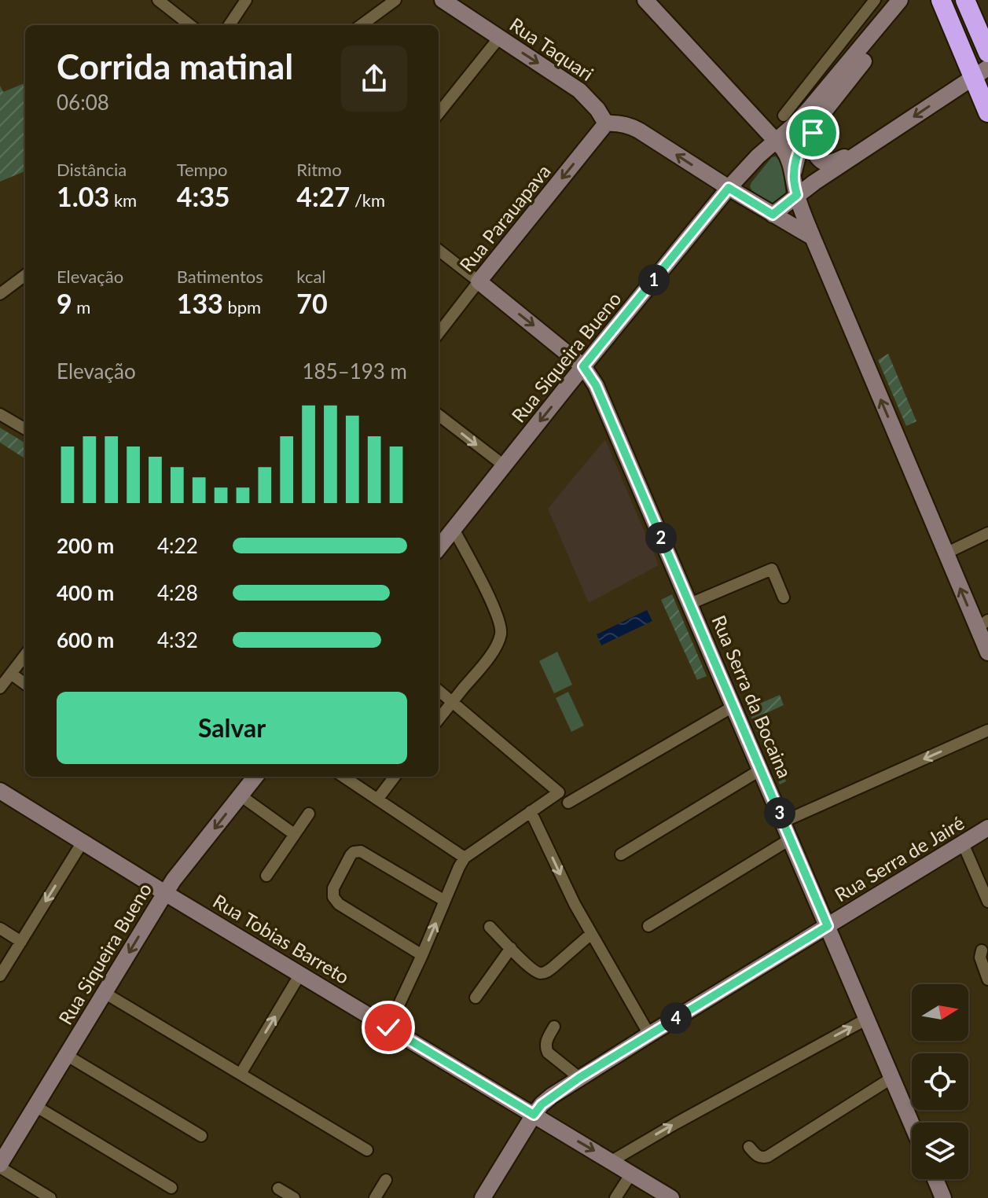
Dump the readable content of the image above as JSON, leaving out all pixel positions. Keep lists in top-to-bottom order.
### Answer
{
  "streets": {
    "main road": [
      "Rua Taquari",
      "Rua Parauapava",
      "Rua Siqueira Bueno",
      "Rua Serra da Bocaina",
      "Rua Serra de Jairé",
      "Rua Tobias Barreto"
    ]
  },
  "crossings": [
    ["Rua Taquari", "Rua Parauapava"],
    ["Rua Siqueira Bueno", "Rua Serra da Bocaina"],
    ["Rua Siqueira Bueno", "Rua Tobias Barreto"],
    ["Rua Serra da Bocaina", "Rua Serra de Jairé"],
    ["Rua Serra de Jairé", "Rua Tobias Barreto"]
  ],
  "one_way": ["Rua Parauapava"],
  "north": "right",
  "page": {
    "heading": ["Corrida matinal", "06:08"],
    "stats": [
      ["Distância", "1.03 km"],
      ["Tempo", "4:35"],
      ["Ritmo", "4:27 /km"],
      ["Elevação", "9 m"],
      ["Batimentos", "133 bpm"],
      ["kcal", "70"]
    ],
    "pins": [
      "1",
      "2",
      "3",
      "4"
    ],
    "chart": ["Elevação", "185–193 m"],
    "list": [
      {
        "name": "200 m",
        "note": "4:22"
      },
      {
        "name": "400 m",
        "note": "4:28"
      },
      {
        "name": "600 m",
        "note": "4:32"
      }
    ],
    "buttons": "Salvar"
  }
}
